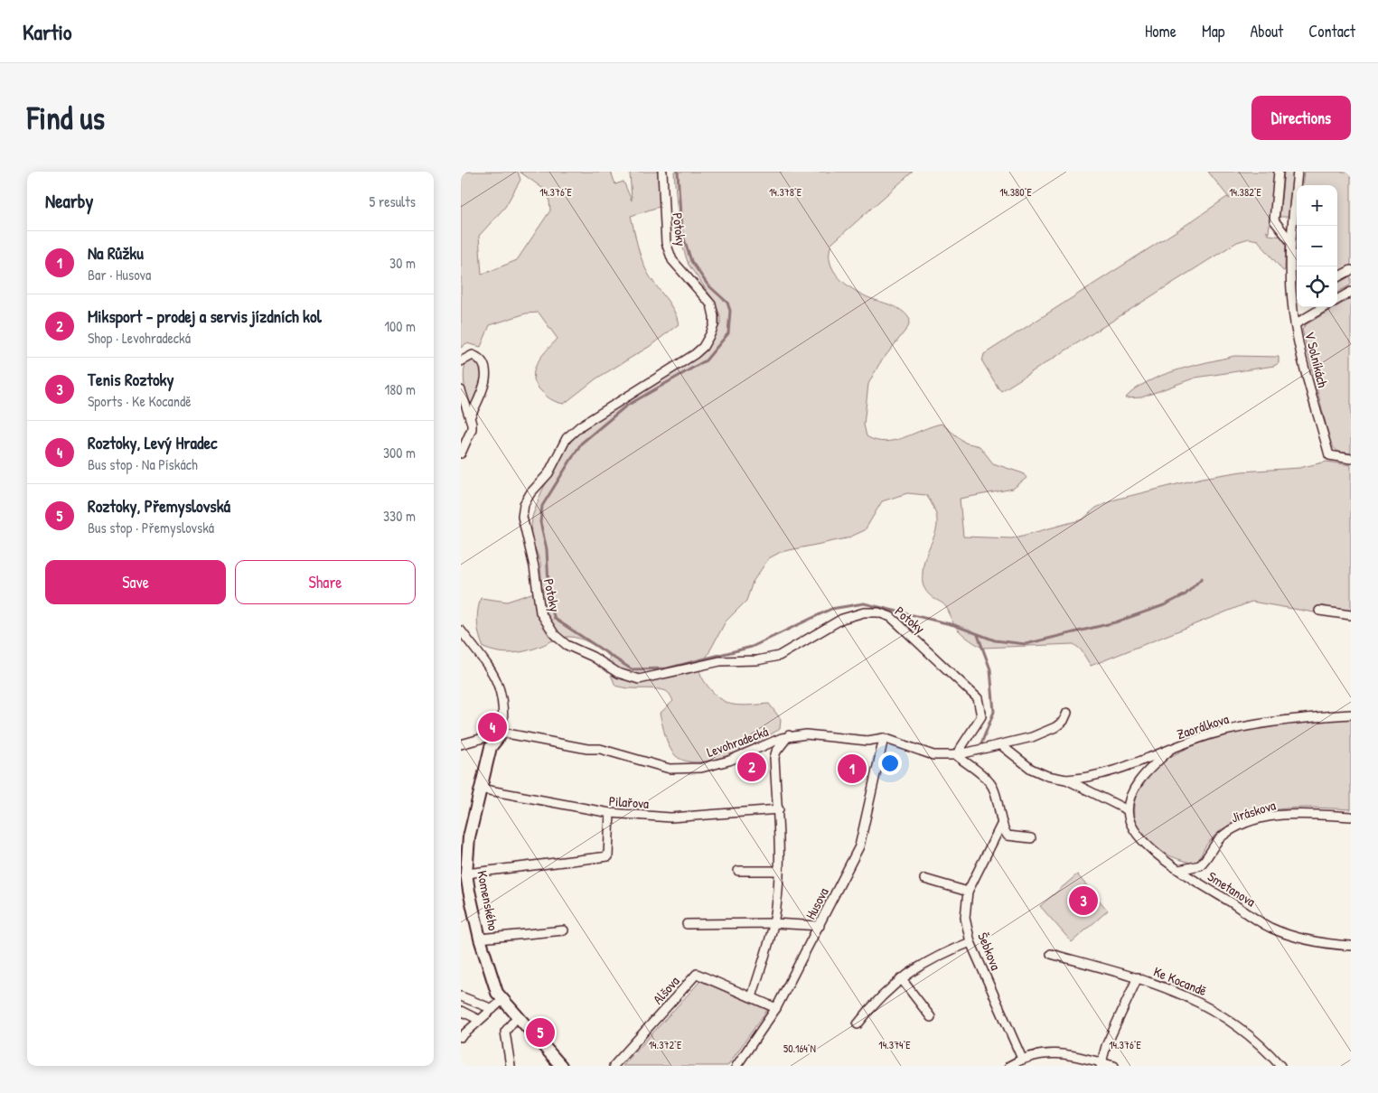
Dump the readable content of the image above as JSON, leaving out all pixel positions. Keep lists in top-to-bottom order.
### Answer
{
  "streets": {
    "street": [
      "Potoky",
      "V Solníkách",
      "Zaorálkova",
      "Levohradecká",
      "Pilařova",
      "Jiráskova",
      "Smetanova",
      "Komenského",
      "Husova",
      "Šebkova",
      "Ke Kocandě",
      "Alšova"
    ]
  },
  "crossings": [
    ["Potoky", "Levohradecká"],
    ["Levohradecká", "Komenského"],
    ["Levohradecká", "Husova"],
    ["Pilařova", "Komenského"],
    ["Jiráskova", "Smetanova"],
    ["Husova", "Alšova"]
  ],
  "page": {
    "header": "Kartio",
    "nav": [
      "Home",
      "Map",
      "About",
      "Contact"
    ],
    "buttons": [
      "Directions",
      ["Save", "Share"]
    ],
    "title": "Find us",
    "heading": ["Nearby", "5 results"],
    "map_buttons": ["+", "−"],
    "list": [
      {
        "mark": "1",
        "name": "Na Růžku",
        "note": "Bar · Husova",
        "value": "30 m"
      },
      {
        "mark": "2",
        "name": "Miksport - prodej a servis jízdních kol",
        "note": "Shop · Levohradecká",
        "value": "100 m"
      },
      {
        "mark": "3",
        "name": "Tenis Roztoky",
        "note": "Sports · Ke Kocandě",
        "value": "180 m"
      },
      {
        "mark": "4",
        "name": "Roztoky, Levý Hradec",
        "note": "Bus stop · Na Pískách",
        "value": "300 m"
      },
      {
        "mark": "5",
        "name": "Roztoky, Přemyslovská",
        "note": "Bus stop · Přemyslovská",
        "value": "330 m"
      }
    ],
    "pins": [
      "4",
      "2",
      "1",
      "3",
      "5"
    ]
  },
  "coordinates": [
    "14.378°E",
    "14.376°E",
    "14.380°E",
    "14.382°E",
    "14.372°E",
    "14.374°E",
    "50.164°N"
  ]
}
